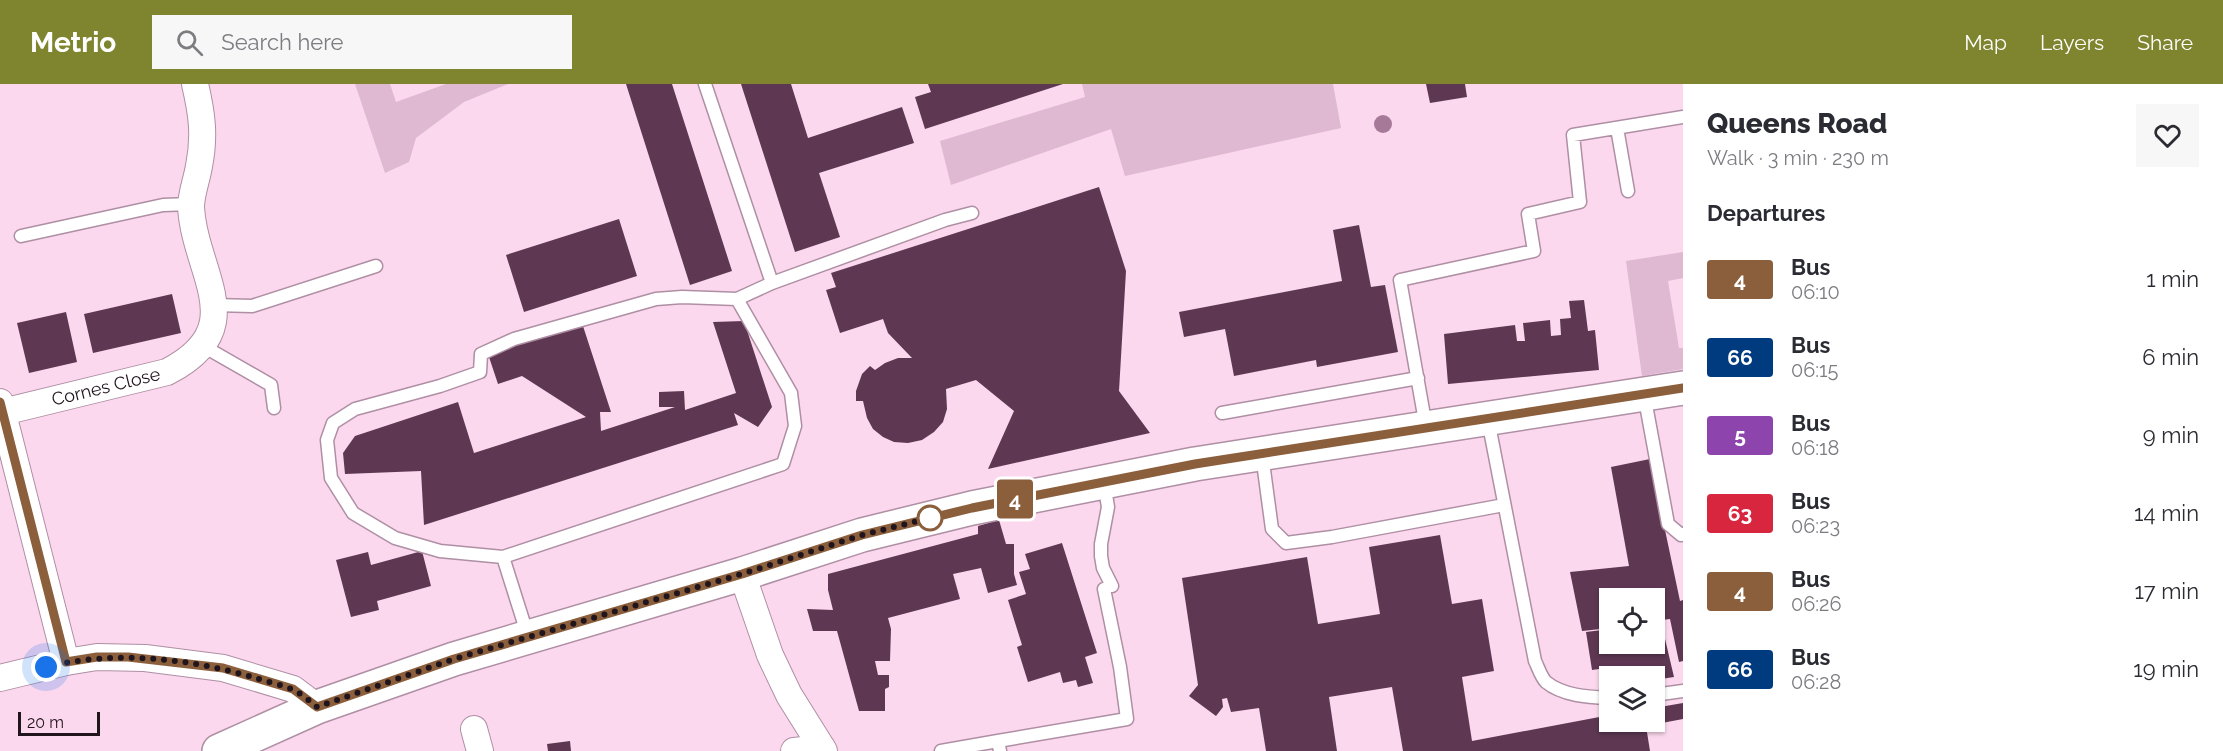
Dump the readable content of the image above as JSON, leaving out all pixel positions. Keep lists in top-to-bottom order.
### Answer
{
  "streets": {
    "street": ["Cornes Close"]
  },
  "lines": ["bus line 4"],
  "scale_bar": "20 m",
  "page": {
    "header": "Metrio",
    "search": "Search here",
    "nav": ["Map", "Layers", "Share"],
    "on_map": "4",
    "heading": [
      ["Queens Road", "Walk · 3 min · 230 m"],
      "Departures"
    ],
    "list": [
      {
        "mark": "4",
        "name": "Bus",
        "note": "06:10",
        "value": "1 min"
      },
      {
        "mark": "66",
        "name": "Bus",
        "note": "06:15",
        "value": "6 min"
      },
      {
        "mark": "5",
        "name": "Bus",
        "note": "06:18",
        "value": "9 min"
      },
      {
        "mark": "63",
        "name": "Bus",
        "note": "06:23",
        "value": "14 min"
      },
      {
        "mark": "4",
        "name": "Bus",
        "note": "06:26",
        "value": "17 min"
      },
      {
        "mark": "66",
        "name": "Bus",
        "note": "06:28",
        "value": "19 min"
      }
    ],
    "scale": "20 m"
  }
}
